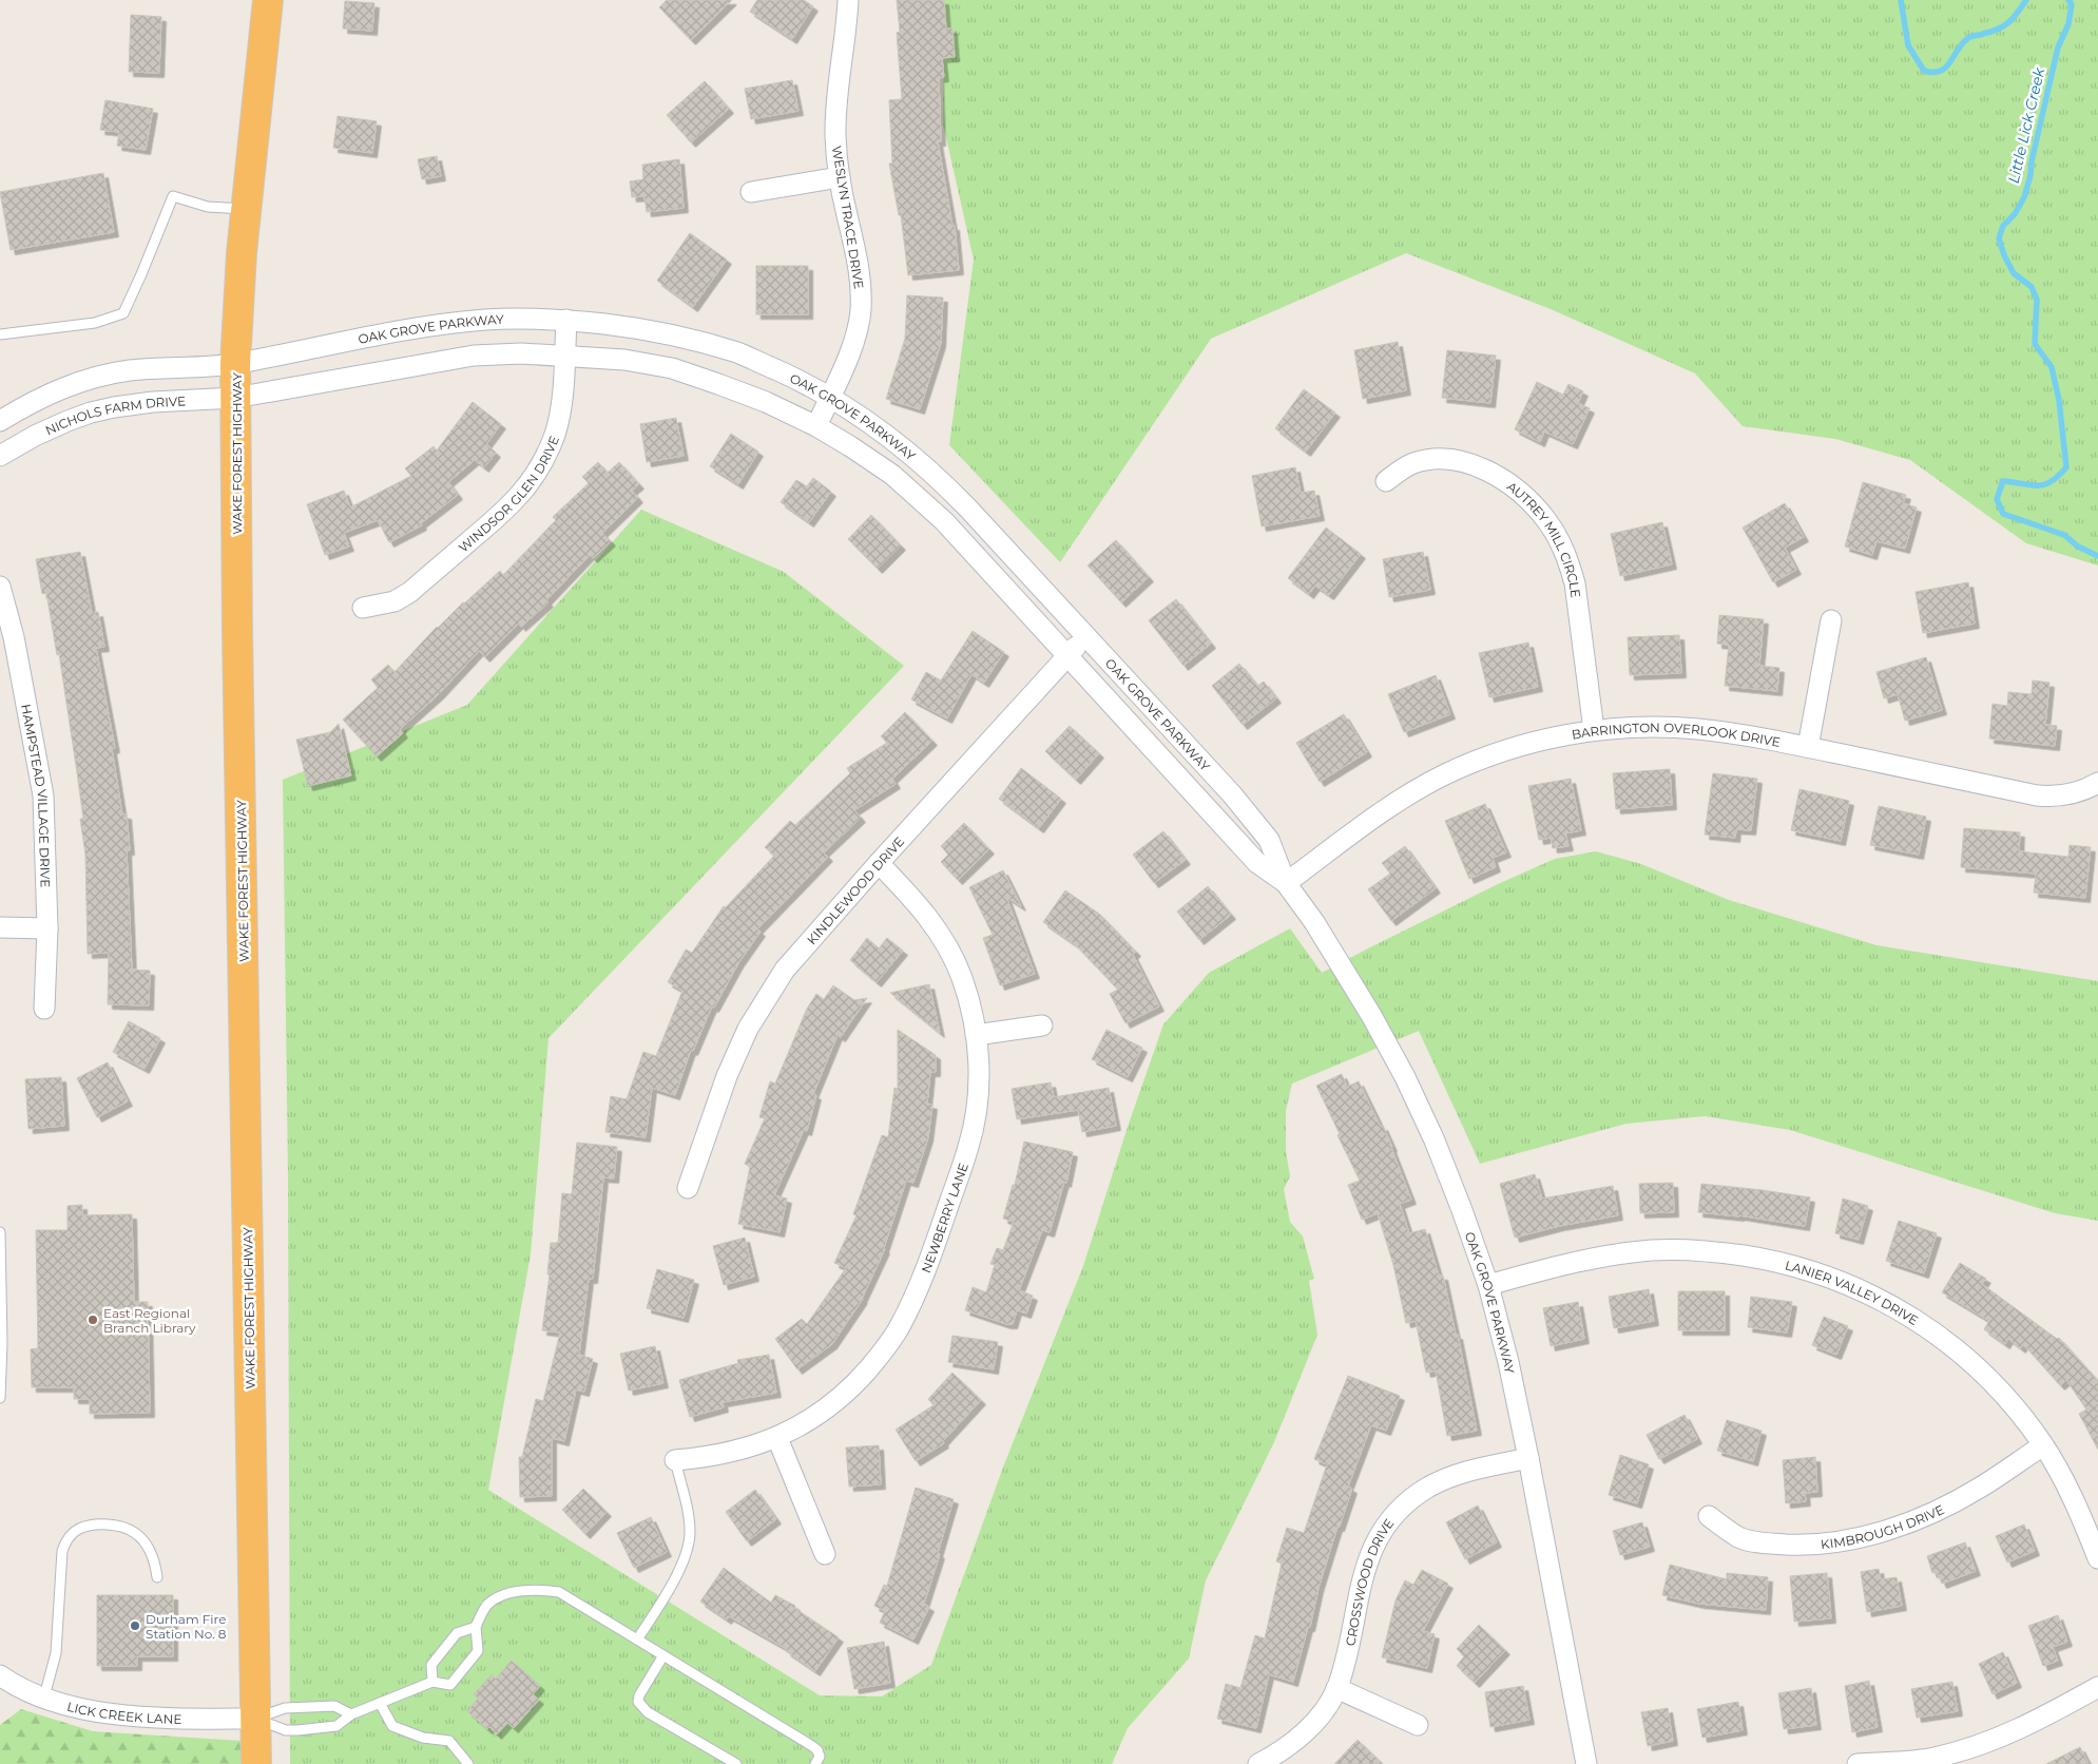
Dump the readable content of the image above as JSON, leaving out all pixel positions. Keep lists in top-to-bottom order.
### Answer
{
  "streets": {
    "highway": ["WAKE FOREST HIGHWAY"],
    "street": [
      "WESLYN TRACE DRIVE",
      "OAK GROVE PARKWAY",
      "NICHOLS FARM DRIVE",
      "WINDSOR GLEN DRIVE",
      "AUTREY MILL CIRCLE",
      "BARRINGTON OVERLOOK DRIVE",
      "HAMPSTEAD VILLAGE DRIVE",
      "KINDLEWOOD DRIVE",
      "NEWBERRY LANE",
      "LANIER VALLEY DRIVE",
      "KIMBROUGH DRIVE",
      "CROSSWOOD DRIVE",
      "LICK CREEK LANE"
    ]
  },
  "crossings": [
    ["WESLYN TRACE DRIVE", "OAK GROVE PARKWAY"],
    ["OAK GROVE PARKWAY", "NICHOLS FARM DRIVE"],
    ["OAK GROVE PARKWAY", "WAKE FOREST HIGHWAY"],
    ["OAK GROVE PARKWAY", "WINDSOR GLEN DRIVE"],
    ["OAK GROVE PARKWAY", "BARRINGTON OVERLOOK DRIVE"],
    ["OAK GROVE PARKWAY", "KINDLEWOOD DRIVE"],
    ["OAK GROVE PARKWAY", "LANIER VALLEY DRIVE"],
    ["OAK GROVE PARKWAY", "CROSSWOOD DRIVE"],
    ["NICHOLS FARM DRIVE", "WAKE FOREST HIGHWAY"],
    ["WAKE FOREST HIGHWAY", "LICK CREEK LANE"],
    ["AUTREY MILL CIRCLE", "BARRINGTON OVERLOOK DRIVE"],
    ["KINDLEWOOD DRIVE", "NEWBERRY LANE"],
    ["LANIER VALLEY DRIVE", "KIMBROUGH DRIVE"]
  ],
  "water": ["Little Lick Creek"],
  "places": ["East Regional Branch Library", "Durham Fire Station No. 8"]
}
